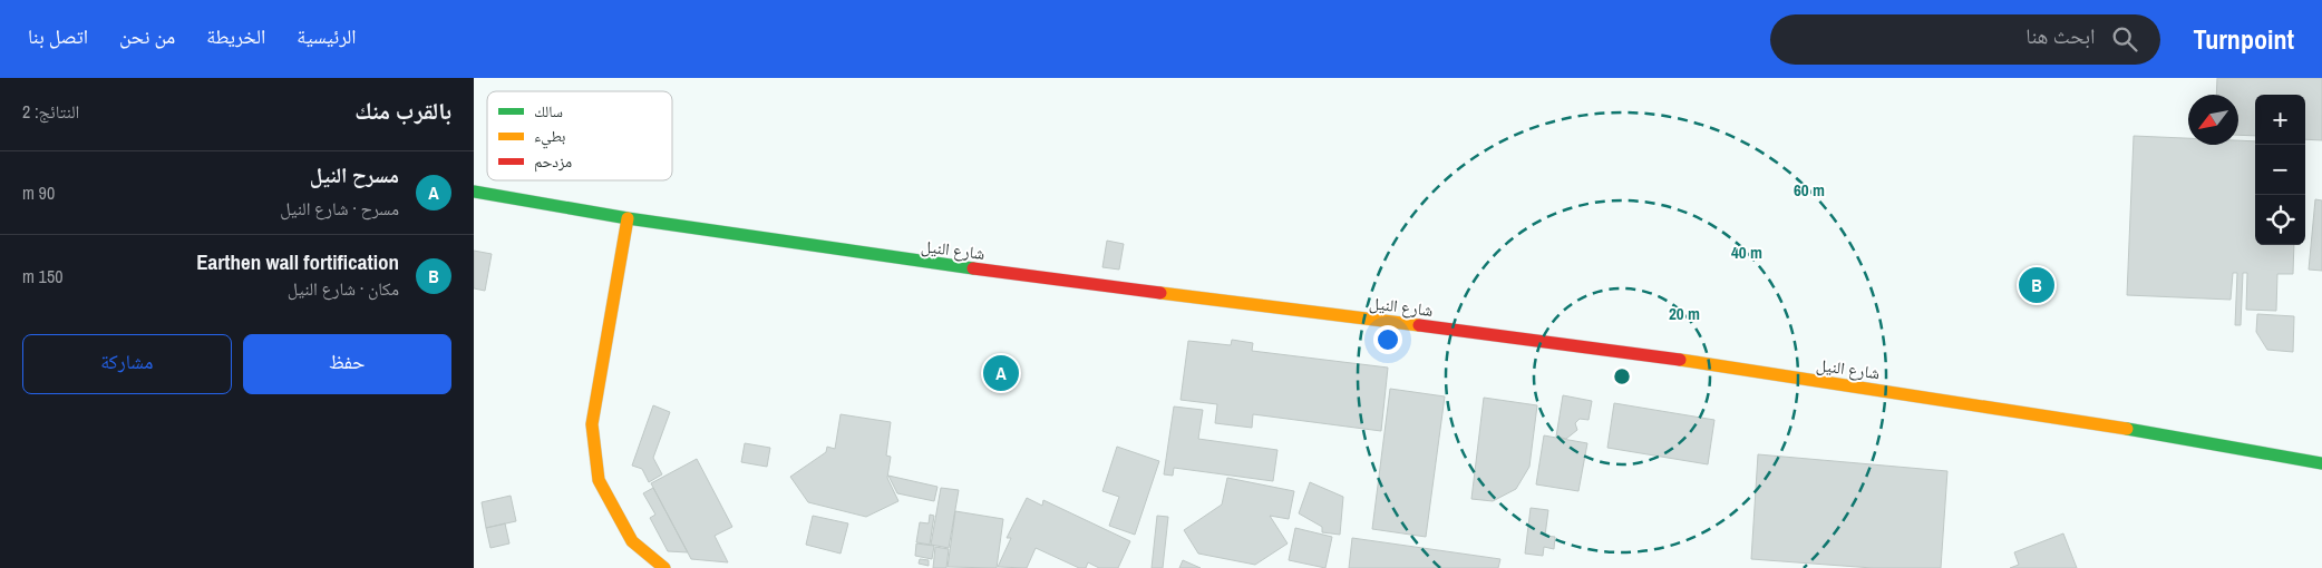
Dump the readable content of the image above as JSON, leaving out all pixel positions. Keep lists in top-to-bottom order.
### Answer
{
  "streets": {
    "main road": ["شارع النيل"]
  },
  "legend": ["سالك", "بطيء", "مزدحم"],
  "north": "bottom left",
  "page": {
    "header": "Turnpoint",
    "search": "ابحث هنا",
    "nav": [
      "الرئيسية",
      "الخريطة",
      "من نحن",
      "اتصل بنا"
    ],
    "heading": ["بالقرب منك", "النتائج: 2"],
    "map_buttons": ["+", "−"],
    "list": [
      {
        "mark": "A",
        "name": "مسرح النيل",
        "note": "مسرح · شارع النيل",
        "value": "90 m"
      },
      {
        "mark": "B",
        "name": "Earthen wall fortification",
        "note": "مكان · شارع النيل",
        "value": "150 m"
      }
    ],
    "pins": ["B", "A"],
    "buttons": ["حفظ", "مشاركة"]
  },
  "rings": ["60 m", "40 m", "20 m"]
}
